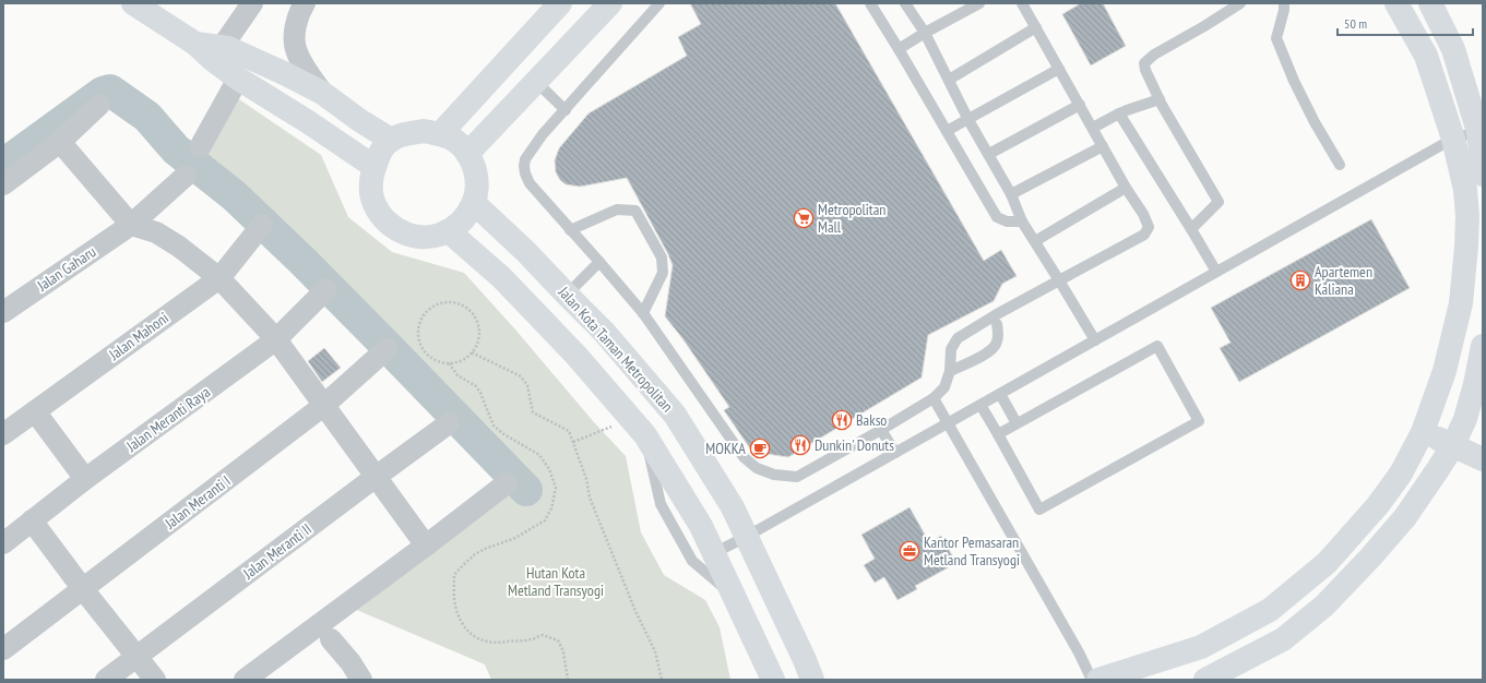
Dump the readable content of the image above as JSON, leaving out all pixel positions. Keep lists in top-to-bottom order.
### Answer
{
  "streets": {
    "street": [
      "Jalan Gaharu",
      "Jalan Mahoni",
      "Jalan Kota Taman Metropolitan",
      "Jalan Meranti Raya",
      "Jalan Meranti I",
      "Jalan Meranti II"
    ]
  },
  "parks": ["Hutan Kota Metland Transyogi"],
  "places": {
    "supermarket": ["Metropolitan Mall"],
    "building": ["Apartemen Kaliana"],
    "restaurant": ["Bakso", "Dunkin' Donuts"],
    "cafe": ["MOKKA"],
    "office": ["Kantor Pemasaran Metland Transyogi"]
  },
  "scale_bar": "50 m"
}
